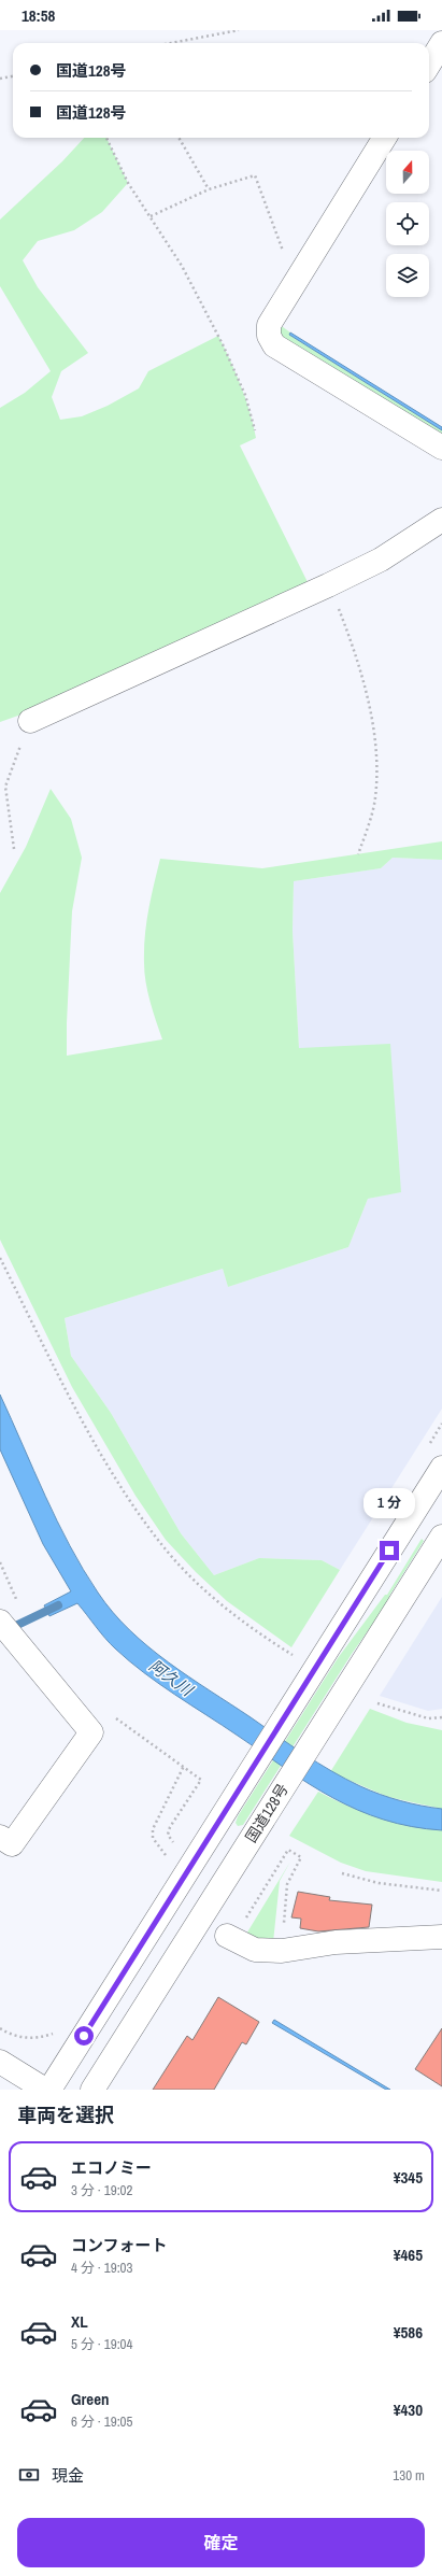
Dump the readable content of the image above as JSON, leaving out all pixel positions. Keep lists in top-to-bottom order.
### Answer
{
  "streets": {
    "main road": ["国道128号"]
  },
  "water": ["阿久川"],
  "north": "top",
  "page": {
    "status": "18:58",
    "banner": ["国道128号", "国道128号"],
    "bubble": "1 分",
    "heading": "車両を選択",
    "list": [
      {
        "name": "エコノミー",
        "note": "3 分 · 19:02",
        "value": "¥345"
      },
      {
        "name": "コンフォート",
        "note": "4 分 · 19:03",
        "value": "¥465"
      },
      {
        "name": "XL",
        "note": "5 分 · 19:04",
        "value": "¥586"
      },
      {
        "name": "Green",
        "note": "6 分 · 19:05",
        "value": "¥430"
      }
    ],
    "pay": ["現金", "130 m"],
    "buttons": "確定"
  }
}
